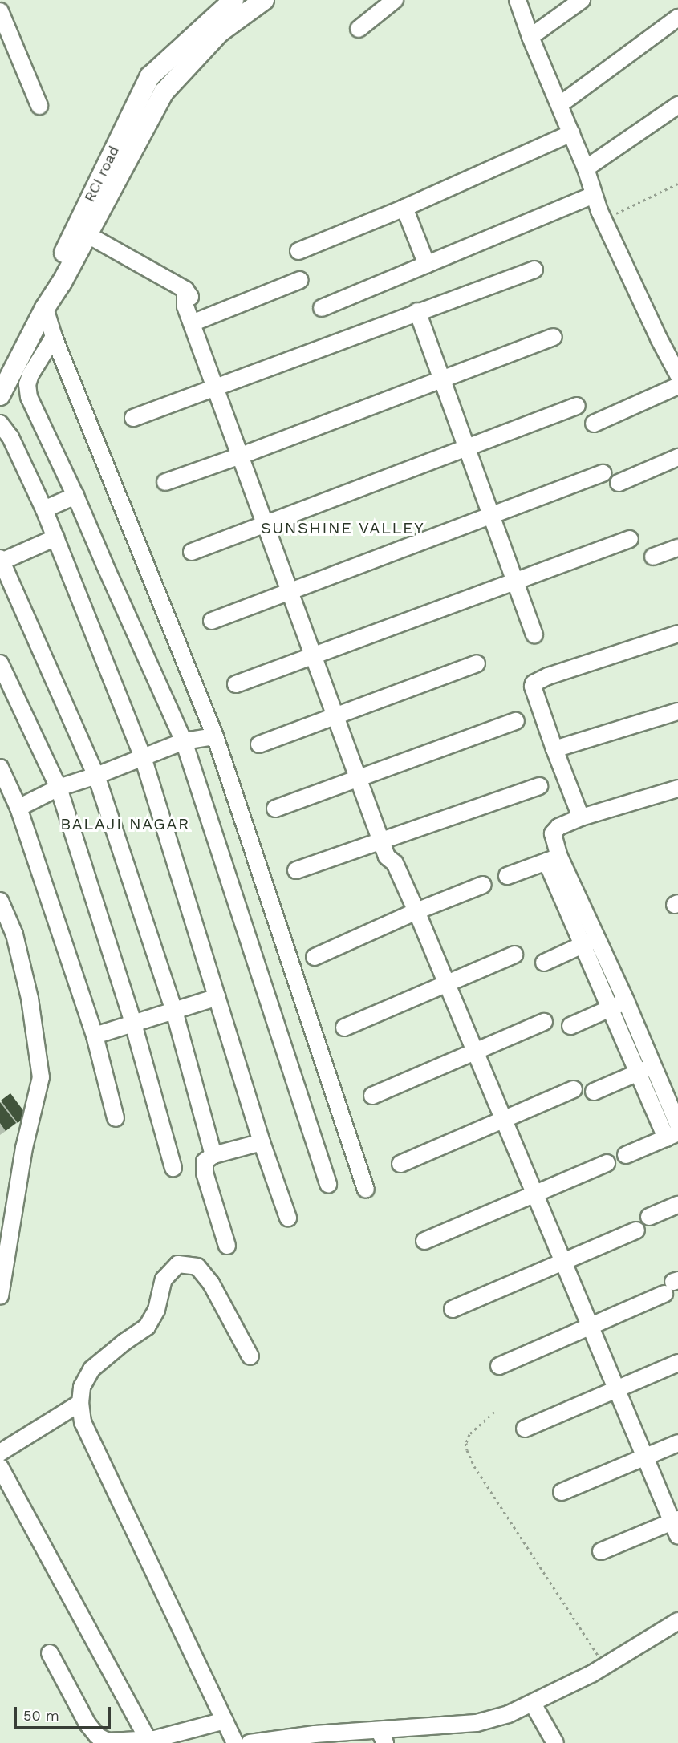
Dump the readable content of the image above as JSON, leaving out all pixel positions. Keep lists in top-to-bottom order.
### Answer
{
  "streets": {
    "main road": ["RCI road"]
  },
  "districts": ["SUNSHINE VALLEY", "BALAJI NAGAR"],
  "scale_bar": "50 m"
}
